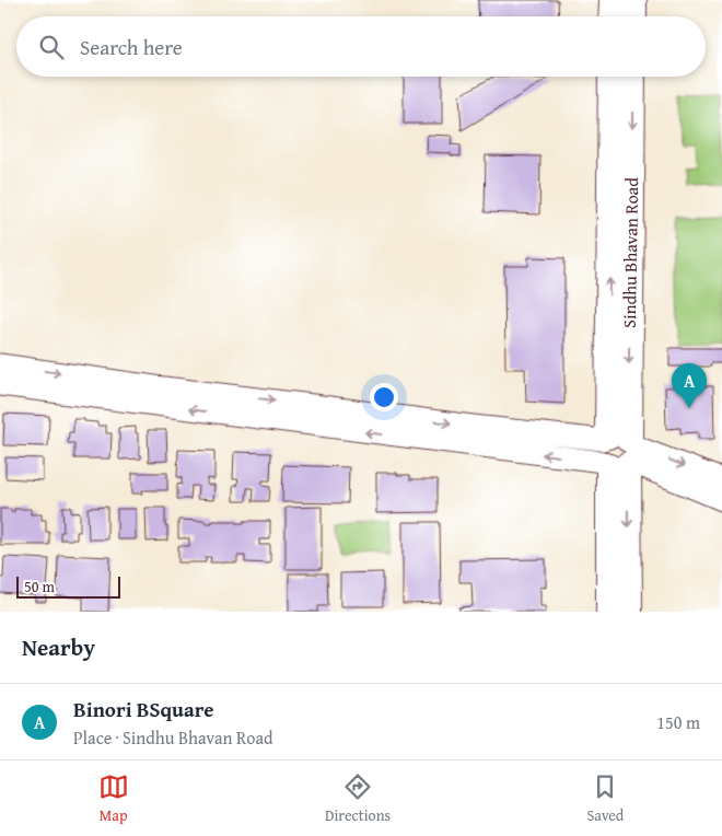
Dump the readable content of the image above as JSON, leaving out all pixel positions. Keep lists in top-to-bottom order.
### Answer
{
  "streets": {
    "main road": ["Sindhu Bhavan Road"]
  },
  "scale_bar": "50 m",
  "page": {
    "search": "Search here",
    "pins": "A",
    "scale": "50 m",
    "heading": "Nearby",
    "list": [
      {
        "mark": "A",
        "name": "Binori BSquare",
        "note": "Place · Sindhu Bhavan Road",
        "value": "150 m"
      }
    ],
    "nav": ["Map", "Directions", "Saved"]
  }
}
